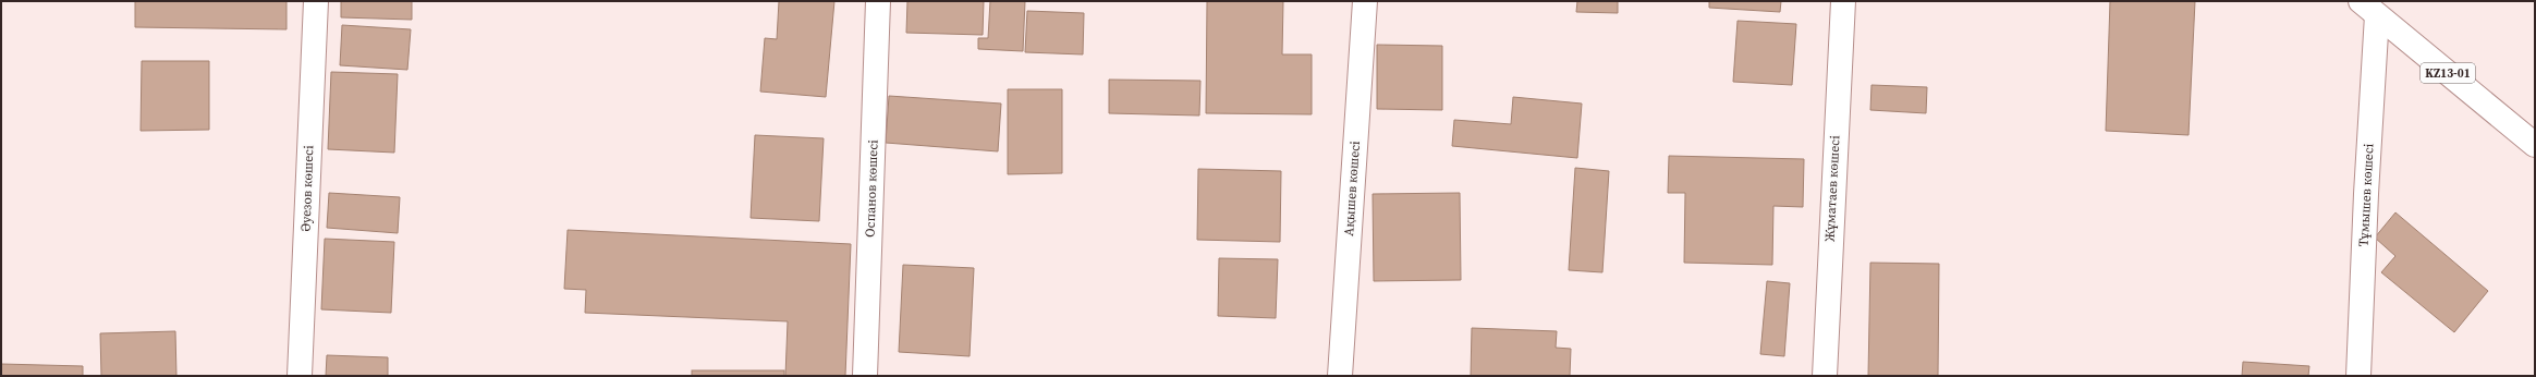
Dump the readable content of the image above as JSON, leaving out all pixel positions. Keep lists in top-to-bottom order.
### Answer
{
  "streets": {
    "main road": [
      "KZ13-01",
      "Әуезов көшесі",
      "Оспанов көшесі",
      "Ақышев көшесі",
      "Жұматаев көшесі",
      "Тұмышев көшесі"
    ]
  },
  "crossings": [
    ["KZ13-01", "Тұмышев көшесі"]
  ]
}
